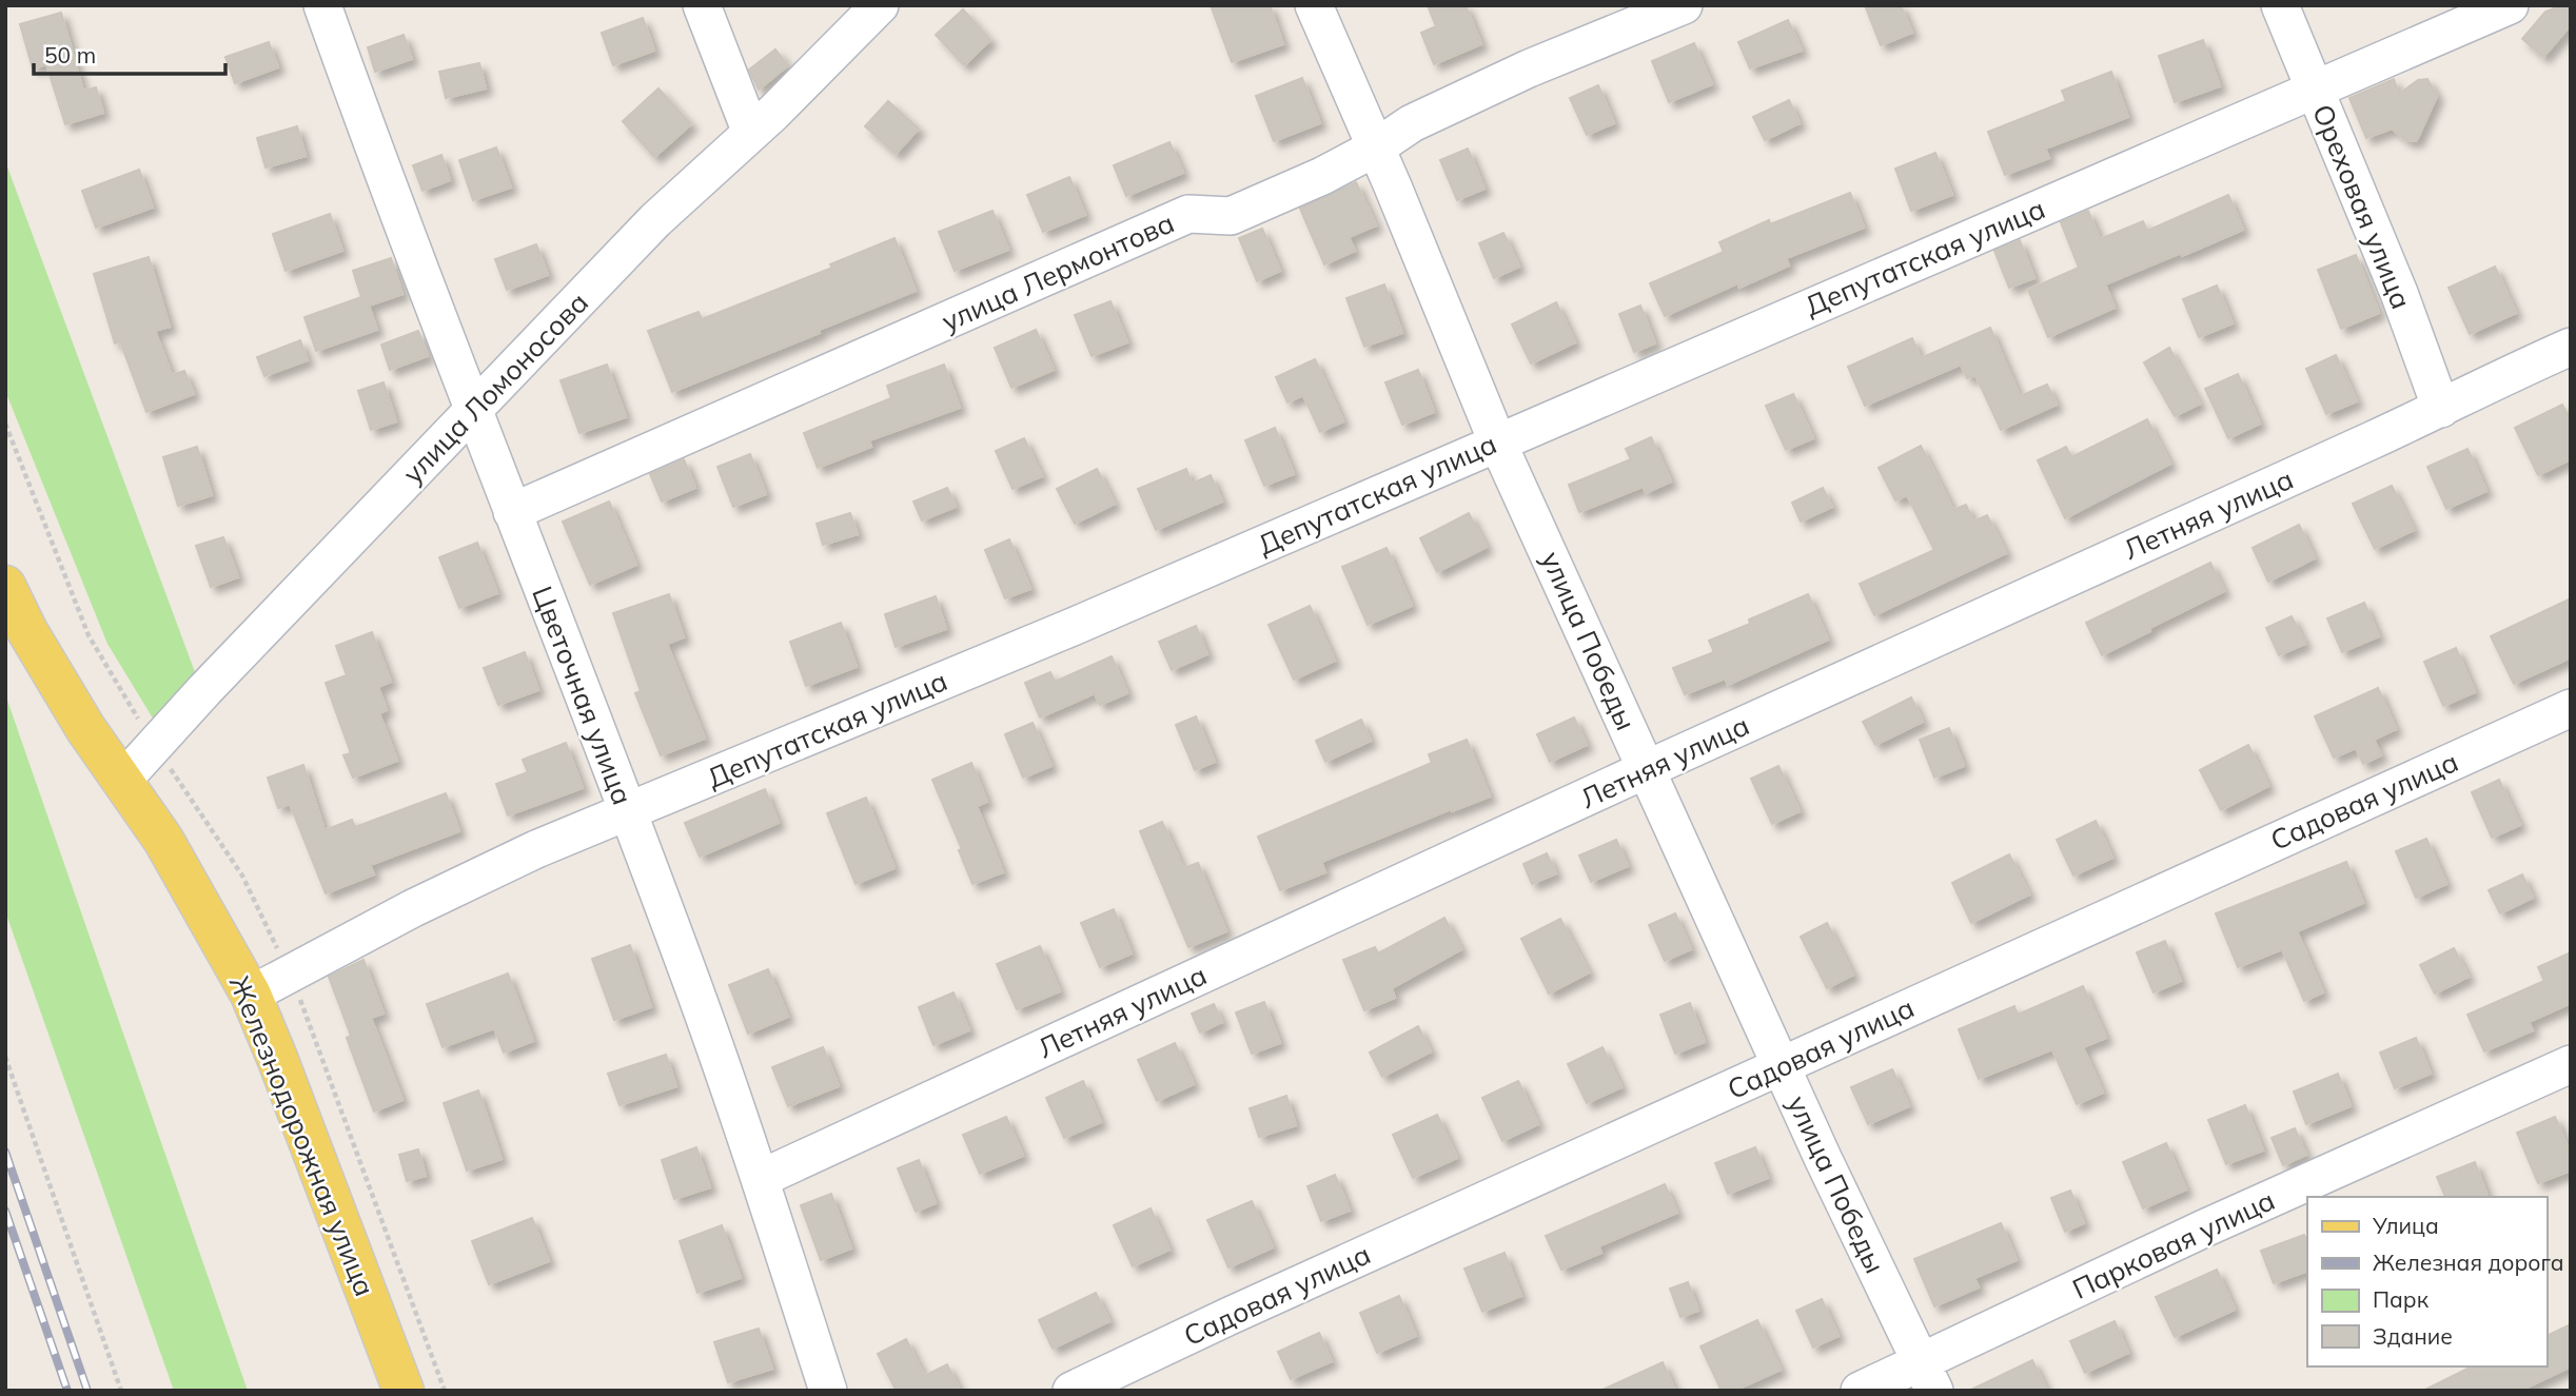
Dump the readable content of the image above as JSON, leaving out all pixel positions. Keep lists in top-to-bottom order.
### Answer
{
  "streets": {
    "main road": ["Железнодорожная улица"],
    "street": [
      "Ореховая улица",
      "Депутатская улица",
      "улица Лермонтова",
      "улица Ломоносова",
      "Летняя улица",
      "улица Победы",
      "Цветочная улица",
      "Садовая улица",
      "Парковая улица"
    ]
  },
  "crossings": [
    ["Ореховая улица", "Депутатская улица"],
    ["Ореховая улица", "Летняя улица"],
    ["Депутатская улица", "улица Победы"],
    ["Депутатская улица", "Цветочная улица"],
    ["Депутатская улица", "Железнодорожная улица"],
    ["улица Лермонтова", "улица Победы"],
    ["улица Лермонтова", "Цветочная улица"],
    ["улица Ломоносова", "Цветочная улица"],
    ["улица Ломоносова", "Железнодорожная улица"],
    ["Летняя улица", "улица Победы"],
    ["Летняя улица", "Цветочная улица"],
    ["улица Победы", "Садовая улица"],
    ["улица Победы", "Парковая улица"]
  ],
  "legend": [
    "Улица",
    "Железная дорога",
    "Парк",
    "Здание"
  ],
  "scale_bar": "50 m"
}
